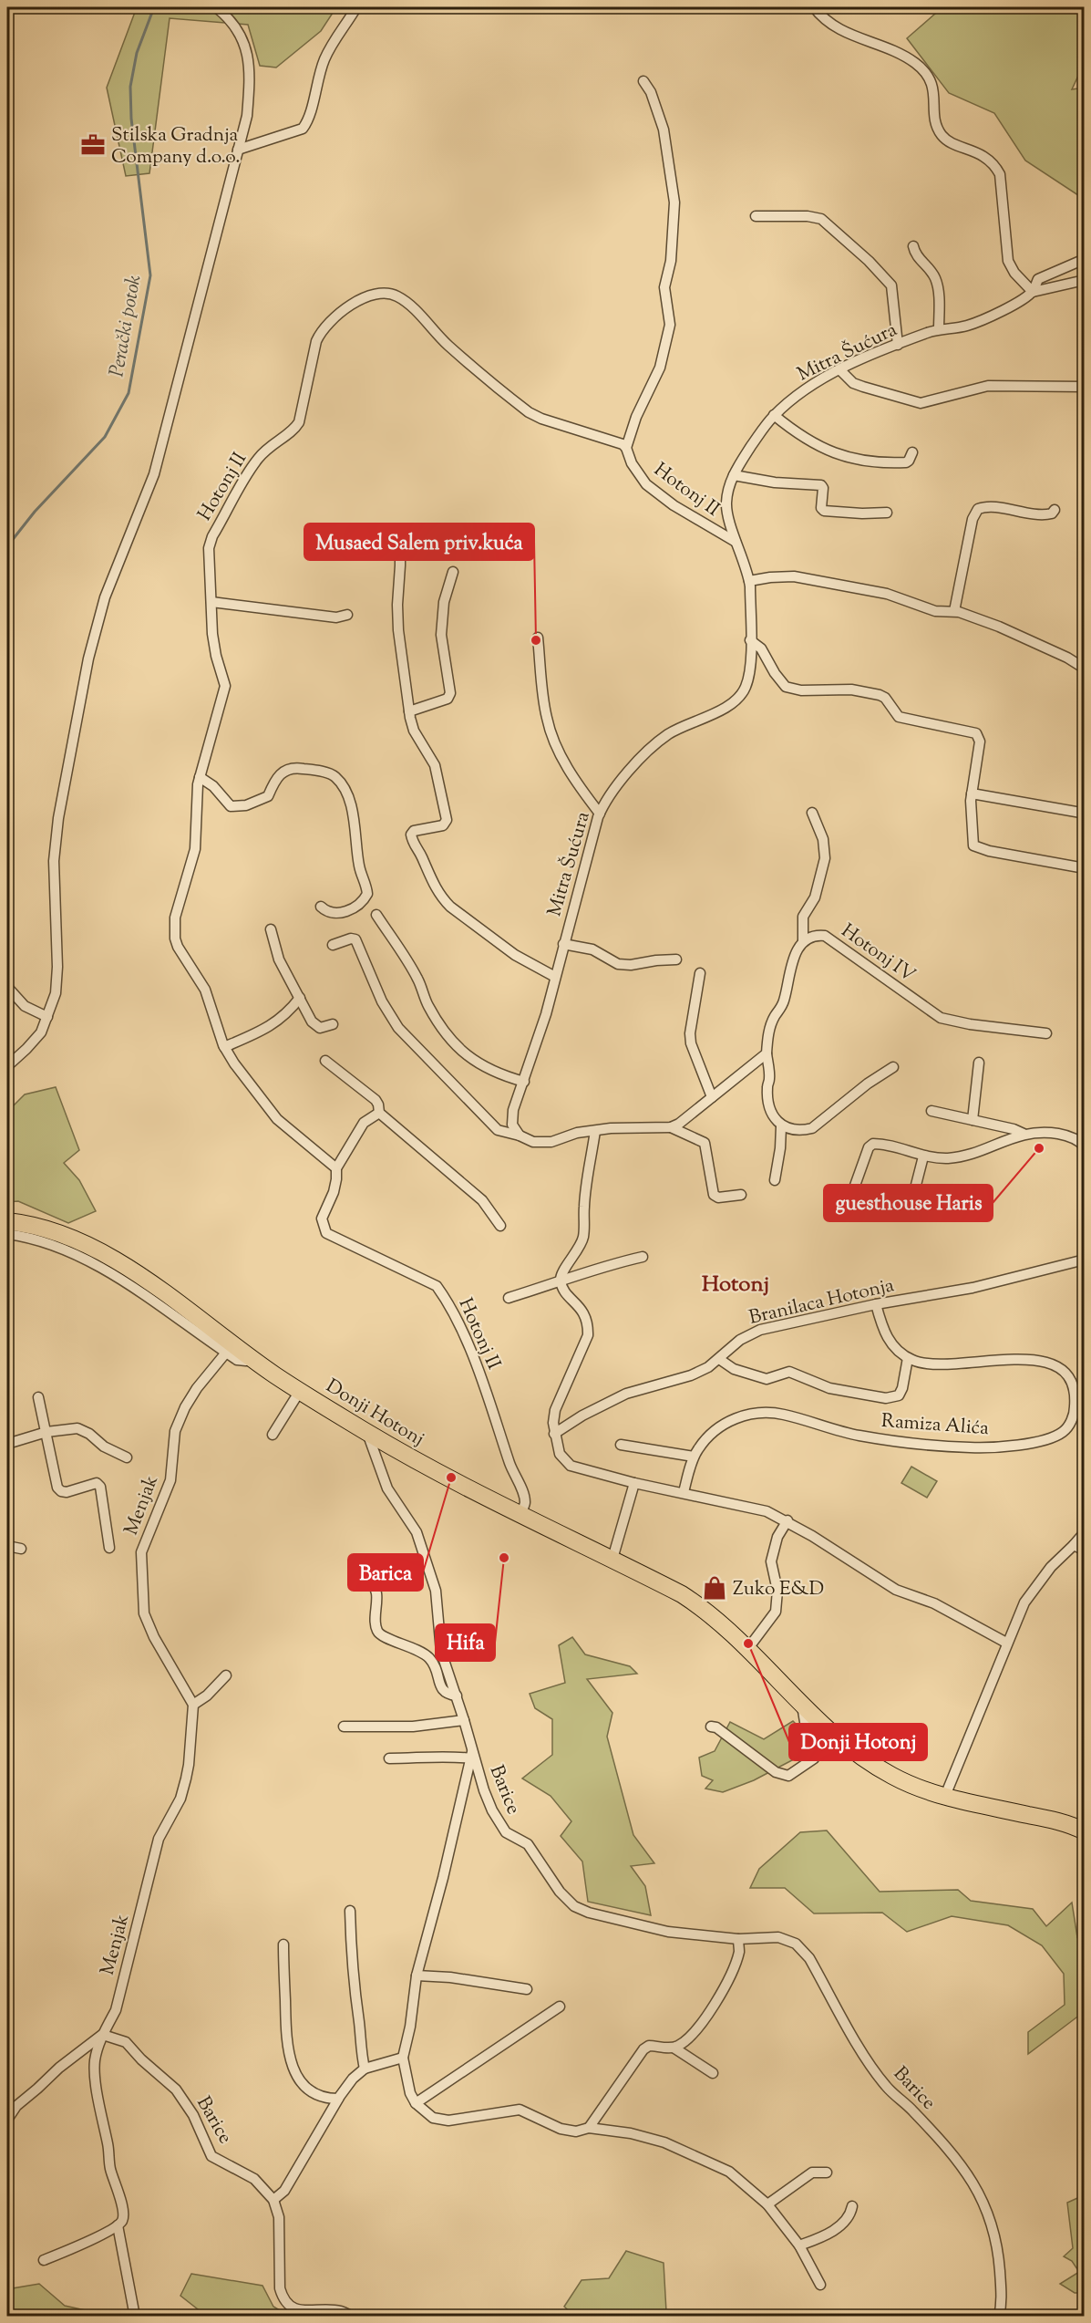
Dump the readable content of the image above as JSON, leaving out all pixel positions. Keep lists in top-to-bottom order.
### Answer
{
  "streets": {
    "main road": ["Donji Hotonj"],
    "street": [
      "Mitra Šućura",
      "Hotonj II",
      "Hotonj IV",
      "Branilaca Hotonja",
      "Ramiza Alića",
      "Menjak",
      "Barice"
    ]
  },
  "crossings": [
    ["Mitra Šućura", "Hotonj II"],
    ["Hotonj II", "Donji Hotonj"],
    ["Branilaca Hotonja", "Ramiza Alića"],
    ["Donji Hotonj", "Barice"],
    ["Menjak", "Barice"]
  ],
  "districts": ["Hotonj"],
  "water": ["Perački potok"],
  "places": {
    "office": ["Stilska Gradnja Company d.o.o."],
    "other": [
      "Musaed Salem priv.kuća",
      "guesthouse Haris",
      "Barica",
      "Hifa",
      "Donji Hotonj"
    ],
    "shop": ["Zuko E&D"]
  }
}
